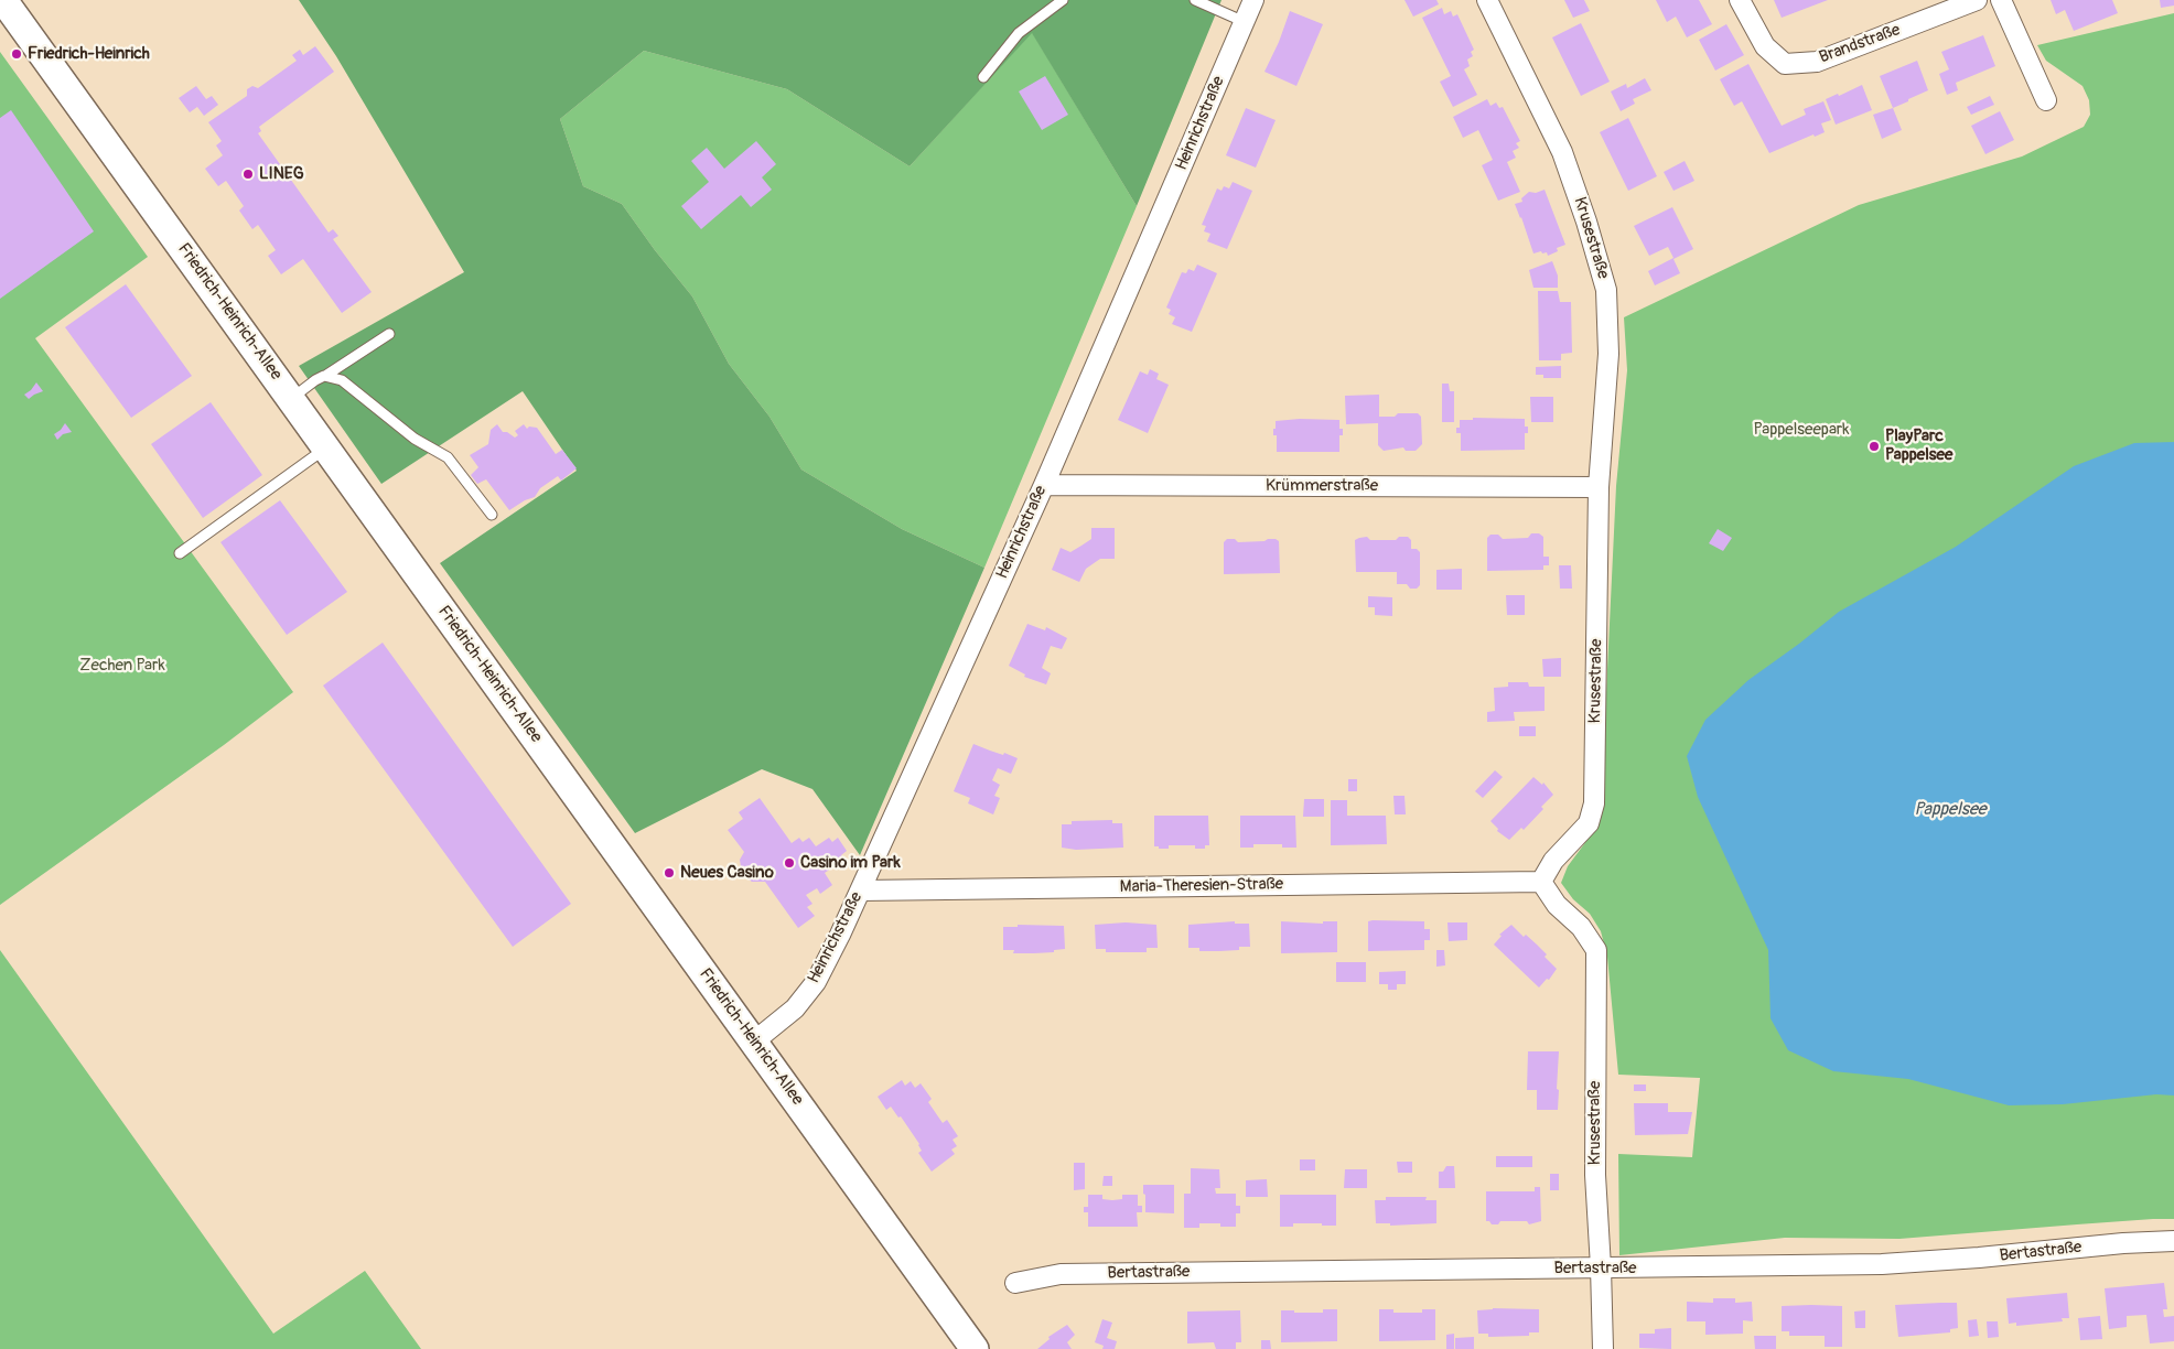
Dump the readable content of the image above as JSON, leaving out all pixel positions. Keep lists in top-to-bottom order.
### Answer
{
  "streets": {
    "main road": ["Friedrich-Heinrich-Allee"],
    "street": [
      "Brandstraße",
      "Heinrichstraße",
      "Krusestraße",
      "Krümmerstraße",
      "Maria-Theresien-Straße",
      "Bertastraße"
    ]
  },
  "crossings": [
    ["Heinrichstraße", "Friedrich-Heinrich-Allee"],
    ["Heinrichstraße", "Krümmerstraße"],
    ["Heinrichstraße", "Maria-Theresien-Straße"],
    ["Krusestraße", "Krümmerstraße"],
    ["Krusestraße", "Maria-Theresien-Straße"],
    ["Krusestraße", "Bertastraße"]
  ],
  "water": ["Pappelsee"],
  "parks": ["Pappelseepark", "Zechen Park"],
  "places": [
    "Friedrich-Heinrich",
    "LINEG",
    "PlayParc Pappelsee",
    "Casino im Park",
    "Neues Casino"
  ]
}
